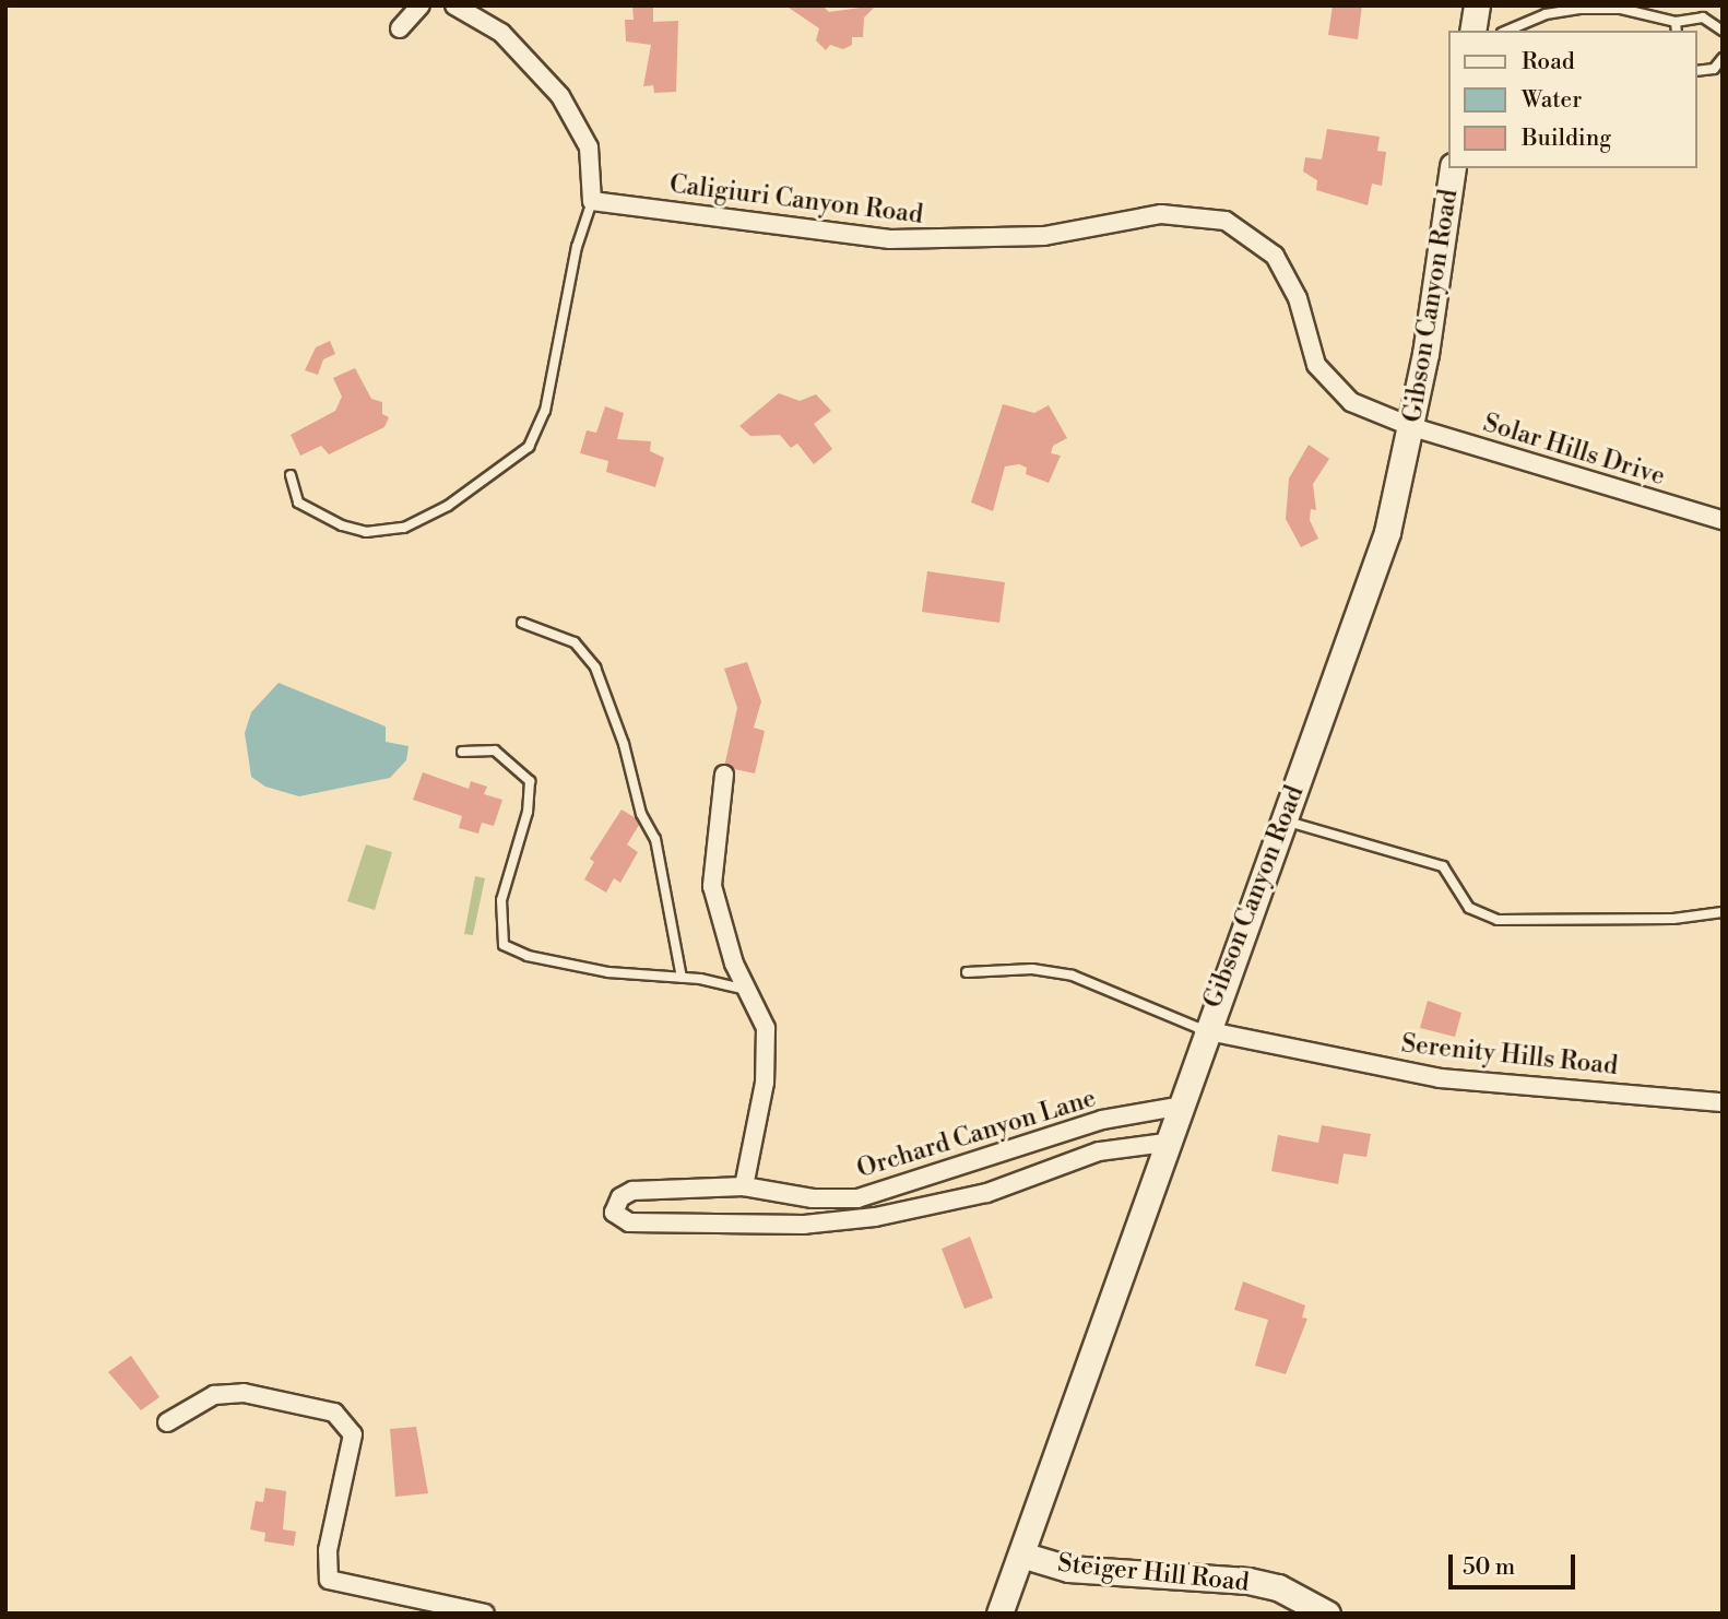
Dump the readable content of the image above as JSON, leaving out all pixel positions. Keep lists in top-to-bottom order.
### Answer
{
  "streets": {
    "main road": ["Gibson Canyon Road", "Steiger Hill Road"],
    "street": [
      "Caligiuri Canyon Road",
      "Solar Hills Drive",
      "Serenity Hills Road",
      "Orchard Canyon Lane"
    ]
  },
  "crossings": [
    ["Caligiuri Canyon Road", "Gibson Canyon Road"],
    ["Caligiuri Canyon Road", "Solar Hills Drive"],
    ["Gibson Canyon Road", "Solar Hills Drive"],
    ["Gibson Canyon Road", "Serenity Hills Road"],
    ["Gibson Canyon Road", "Orchard Canyon Lane"],
    ["Gibson Canyon Road", "Steiger Hill Road"]
  ],
  "legend": ["Road", "Water", "Building"],
  "scale_bar": "50 m"
}
